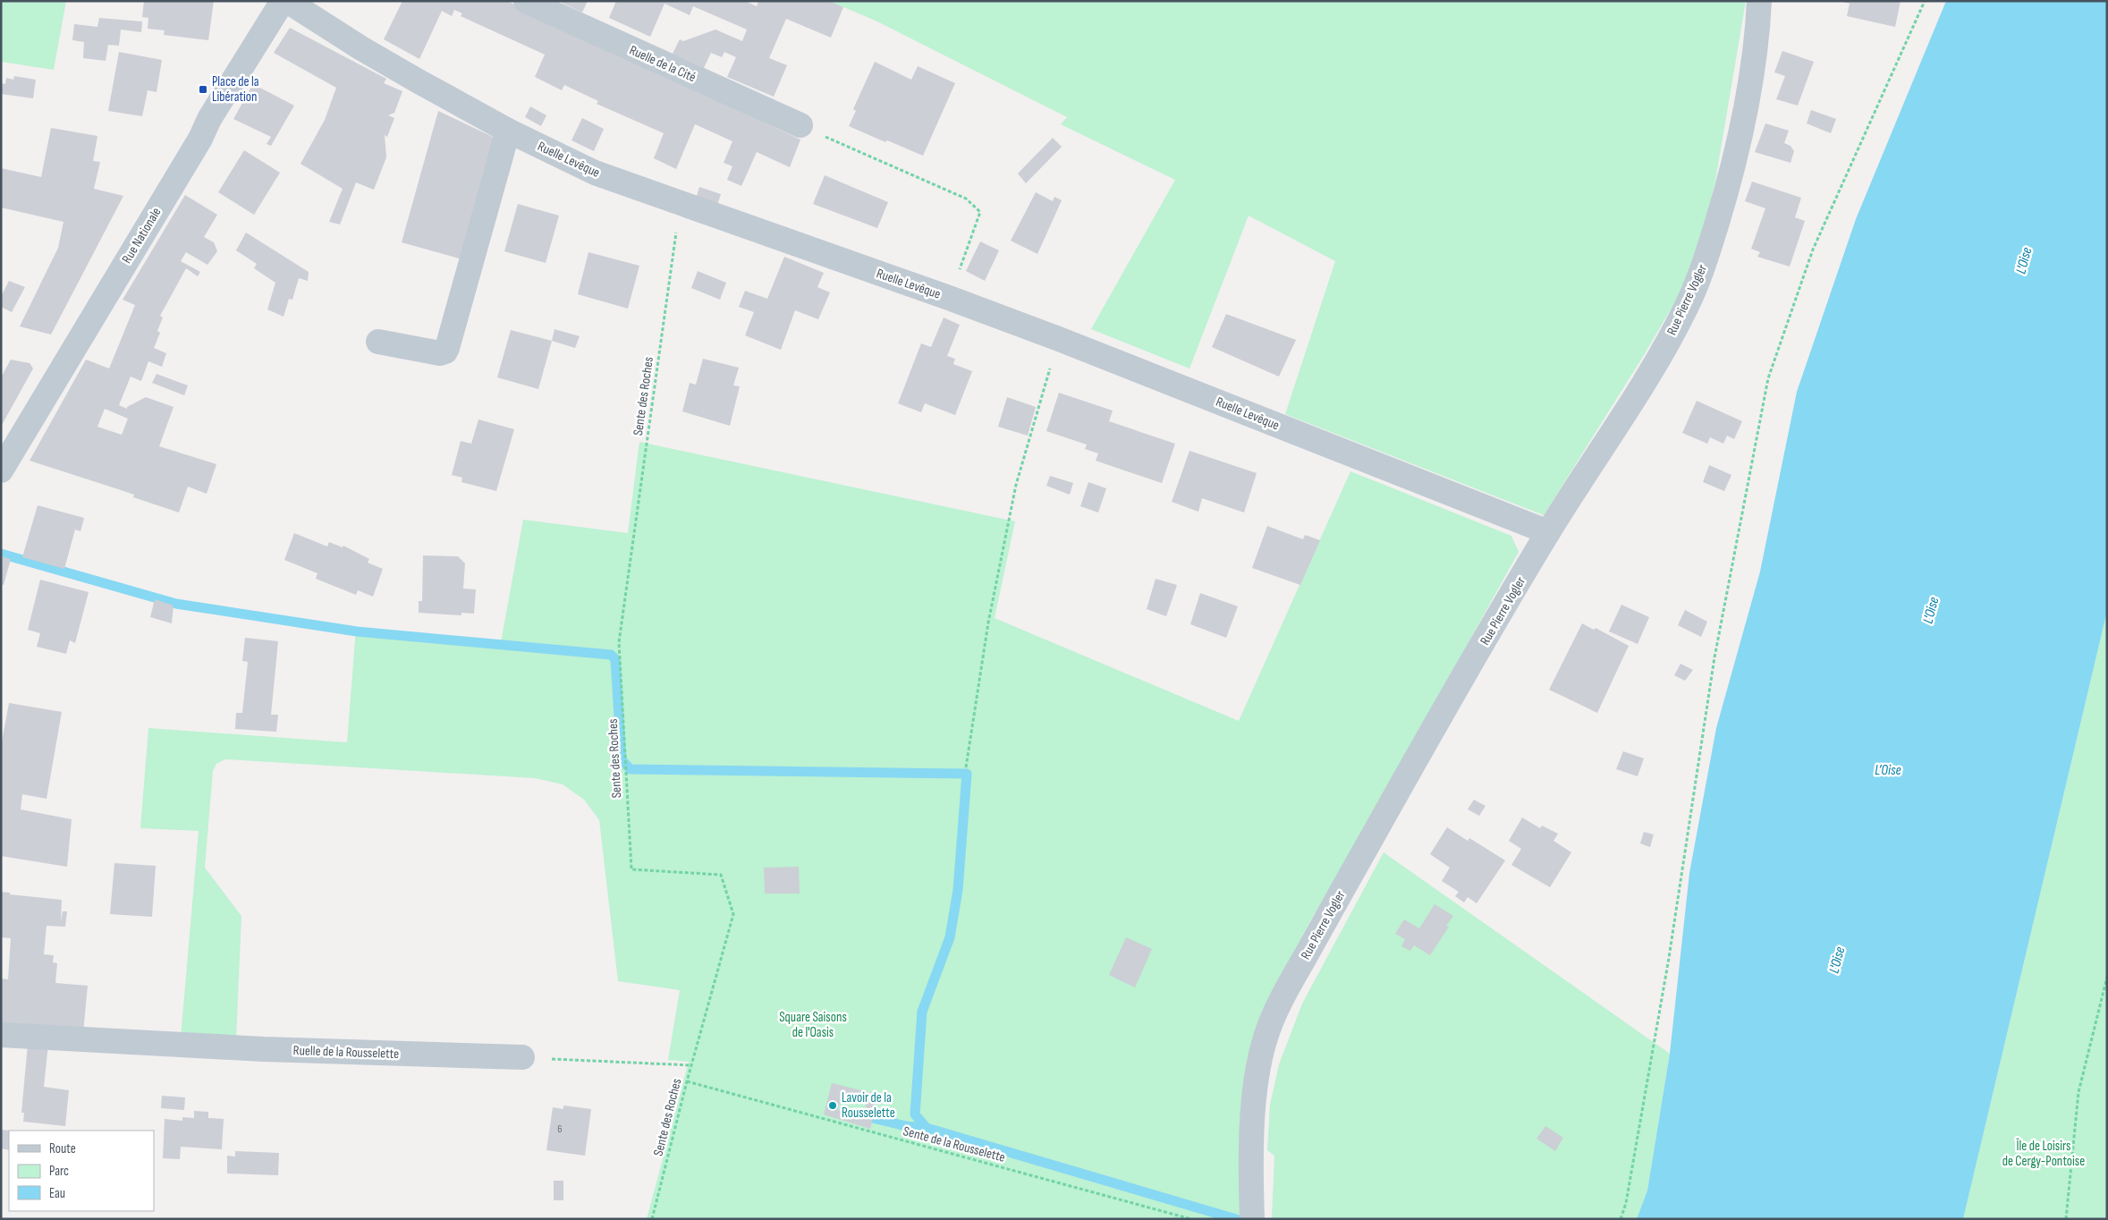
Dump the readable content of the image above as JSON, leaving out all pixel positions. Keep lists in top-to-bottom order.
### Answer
{
  "streets": {
    "street": [
      "Ruelle de la Cité",
      "Ruelle Levêque",
      "Rue Nationale",
      "Rue Pierre Vogler",
      "Ruelle de la Rousselette"
    ],
    "path": ["Sente des Roches", "Sente de la Rousselette"]
  },
  "crossings": [
    ["Ruelle Levêque", "Rue Pierre Vogler"],
    ["Ruelle Levêque", "Sente des Roches"],
    ["Sente des Roches", "Sente de la Rousselette"]
  ],
  "water": ["L'Oise", "L’Oise"],
  "parks": ["Square Saisons de l'Oasis", "Île de Loisirs de Cergy-Pontoise"],
  "places": {
    "transit": ["Place de la Libération"],
    "other": ["Lavoir de la Rousselette"]
  },
  "house_numbers": ["6"],
  "legend": ["Route", "Parc", "Eau"]
}
